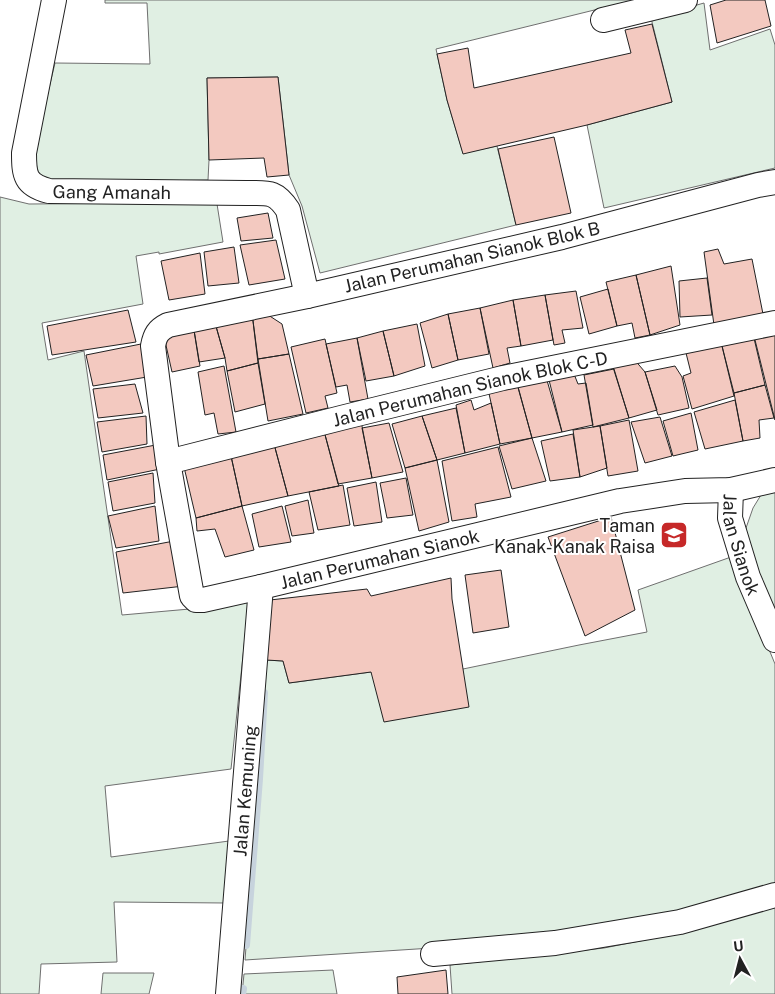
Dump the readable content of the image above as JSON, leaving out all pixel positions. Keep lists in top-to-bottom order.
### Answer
{
  "streets": {
    "street": [
      "Gang Amanah",
      "Jalan Perumahan Sianok Blok B",
      "Jalan Perumahan Sianok Blok C-D",
      "Jalan Sianok",
      "Jalan Perumahan Sianok",
      "Jalan Kemuning"
    ]
  },
  "crossings": [
    ["Gang Amanah", "Jalan Perumahan Sianok Blok B"],
    ["Jalan Perumahan Sianok Blok B", "Jalan Perumahan Sianok Blok C-D"],
    ["Jalan Perumahan Sianok Blok B", "Jalan Perumahan Sianok"],
    ["Jalan Perumahan Sianok Blok C-D", "Jalan Perumahan Sianok"],
    ["Jalan Sianok", "Jalan Perumahan Sianok"],
    ["Jalan Perumahan Sianok", "Jalan Kemuning"]
  ],
  "places": {
    "school or university": ["Taman Kanak-Kanak Raisa"]
  },
  "north": "top"
}
